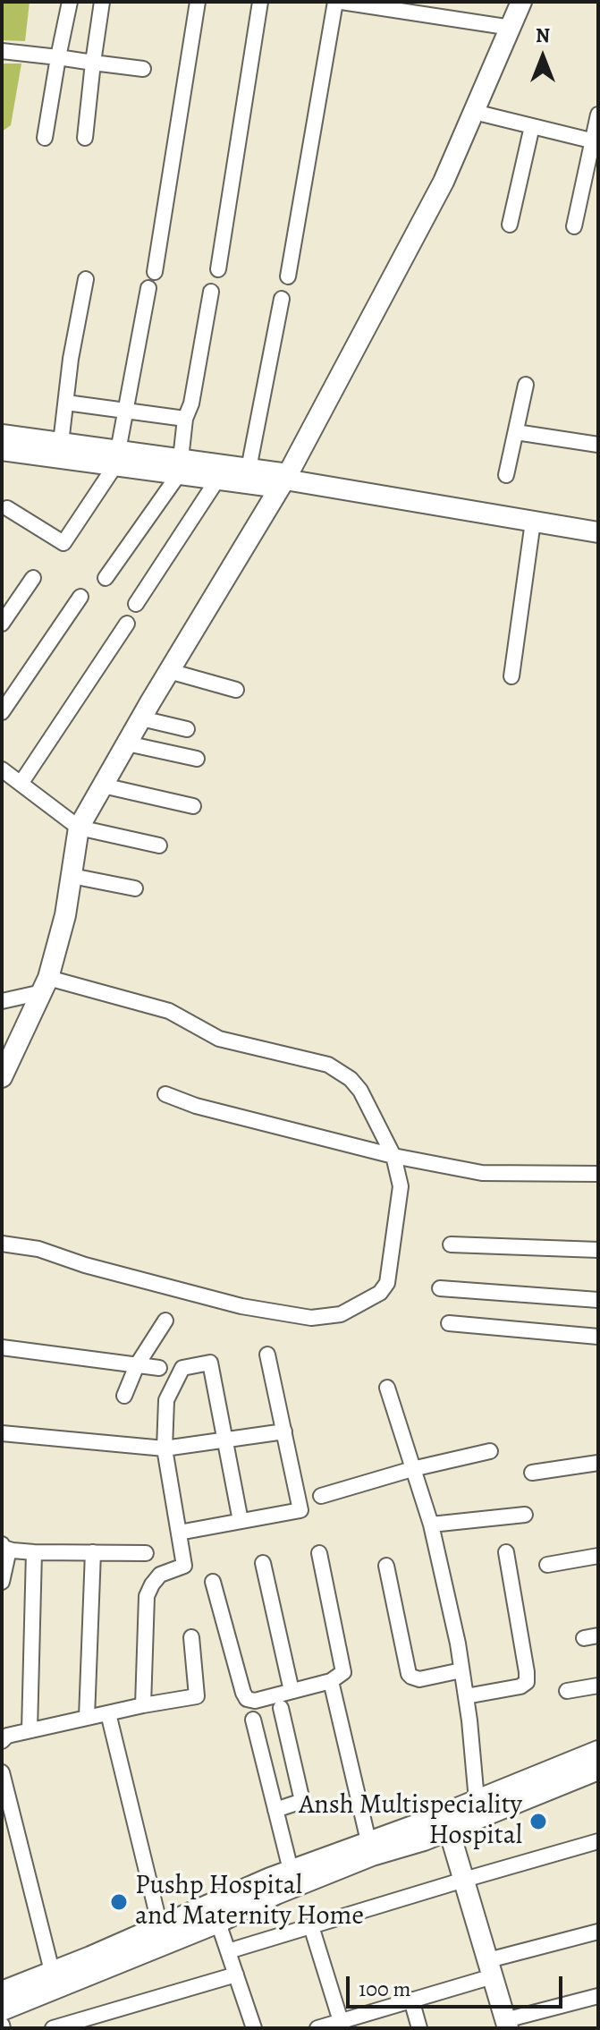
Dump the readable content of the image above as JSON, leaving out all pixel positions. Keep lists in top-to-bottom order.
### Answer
{
  "places": ["Ansh Multispeciality Hospital", "Pushp Hospital and Maternity Home"],
  "scale_bar": "100 m",
  "north": "top"
}
